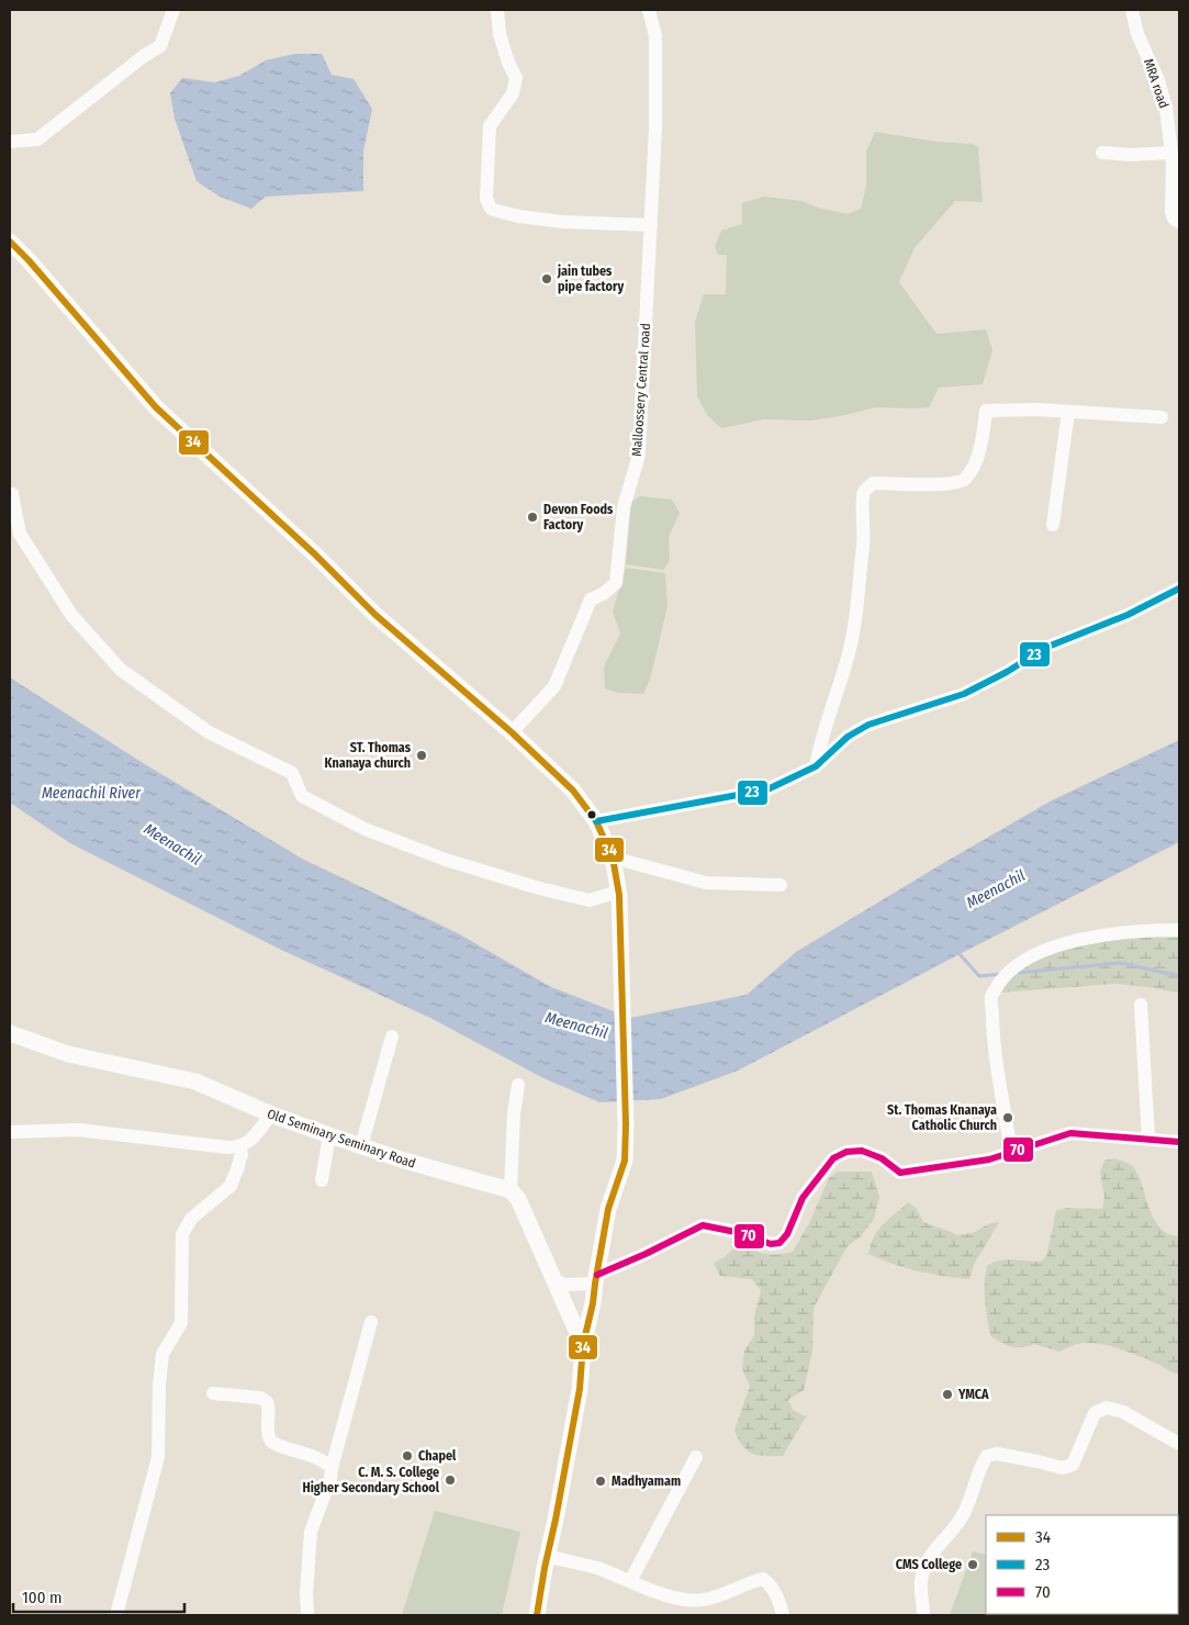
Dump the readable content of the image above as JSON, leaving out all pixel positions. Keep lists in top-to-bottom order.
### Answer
{
  "streets": {
    "main road": ["Old Seminary Seminary Road"],
    "street": ["MRA road", "Malloossery Central road"]
  },
  "water": ["Meenachil River", "Meenachil"],
  "places": [
    "jain tubes pipe factory",
    "Devon Foods Factory",
    "ST. Thomas Knanaya church",
    "St. Thomas Knanaya Catholic Church",
    "YMCA",
    "Chapel",
    "C. M. S. College Higher Secondary School",
    "Madhyamam",
    "CMS College"
  ],
  "lines": ["transit line 34", "transit line 23", "transit line 70"],
  "legend": ["34", "23", "70"],
  "scale_bar": "100 m"
}
